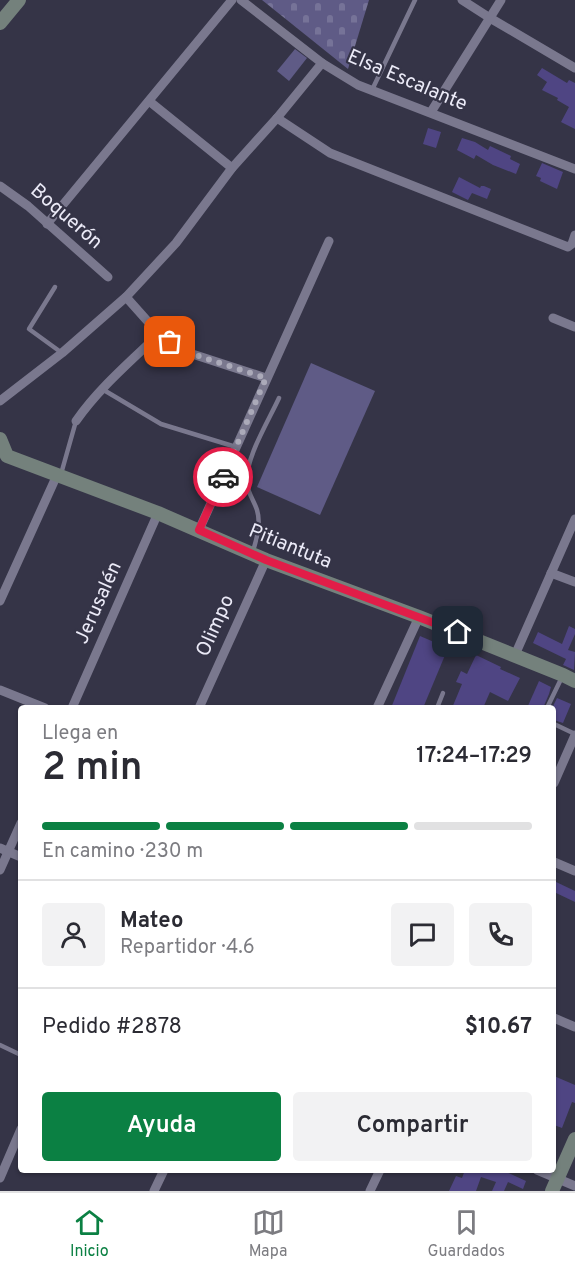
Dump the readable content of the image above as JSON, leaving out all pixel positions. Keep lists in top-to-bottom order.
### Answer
{
  "streets": {
    "street": [
      "Elsa Escalante",
      "Boquerón",
      "Pitiantuta",
      "Jerusalén",
      "Olimpo"
    ]
  },
  "crossings": [
    ["Pitiantuta", "Jerusalén"],
    ["Pitiantuta", "Olimpo"]
  ],
  "page": {
    "heading": ["2 min", "Llega en", "17:24–17:29"],
    "panel": [
      "Mateo",
      "Repartidor · 4.6",
      "Pedido #2878",
      "$10.67"
    ],
    "bar": "En camino · 230 m",
    "buttons": ["Ayuda", "Compartir"],
    "tabs": ["Inicio", "Mapa", "Guardados"]
  }
}
